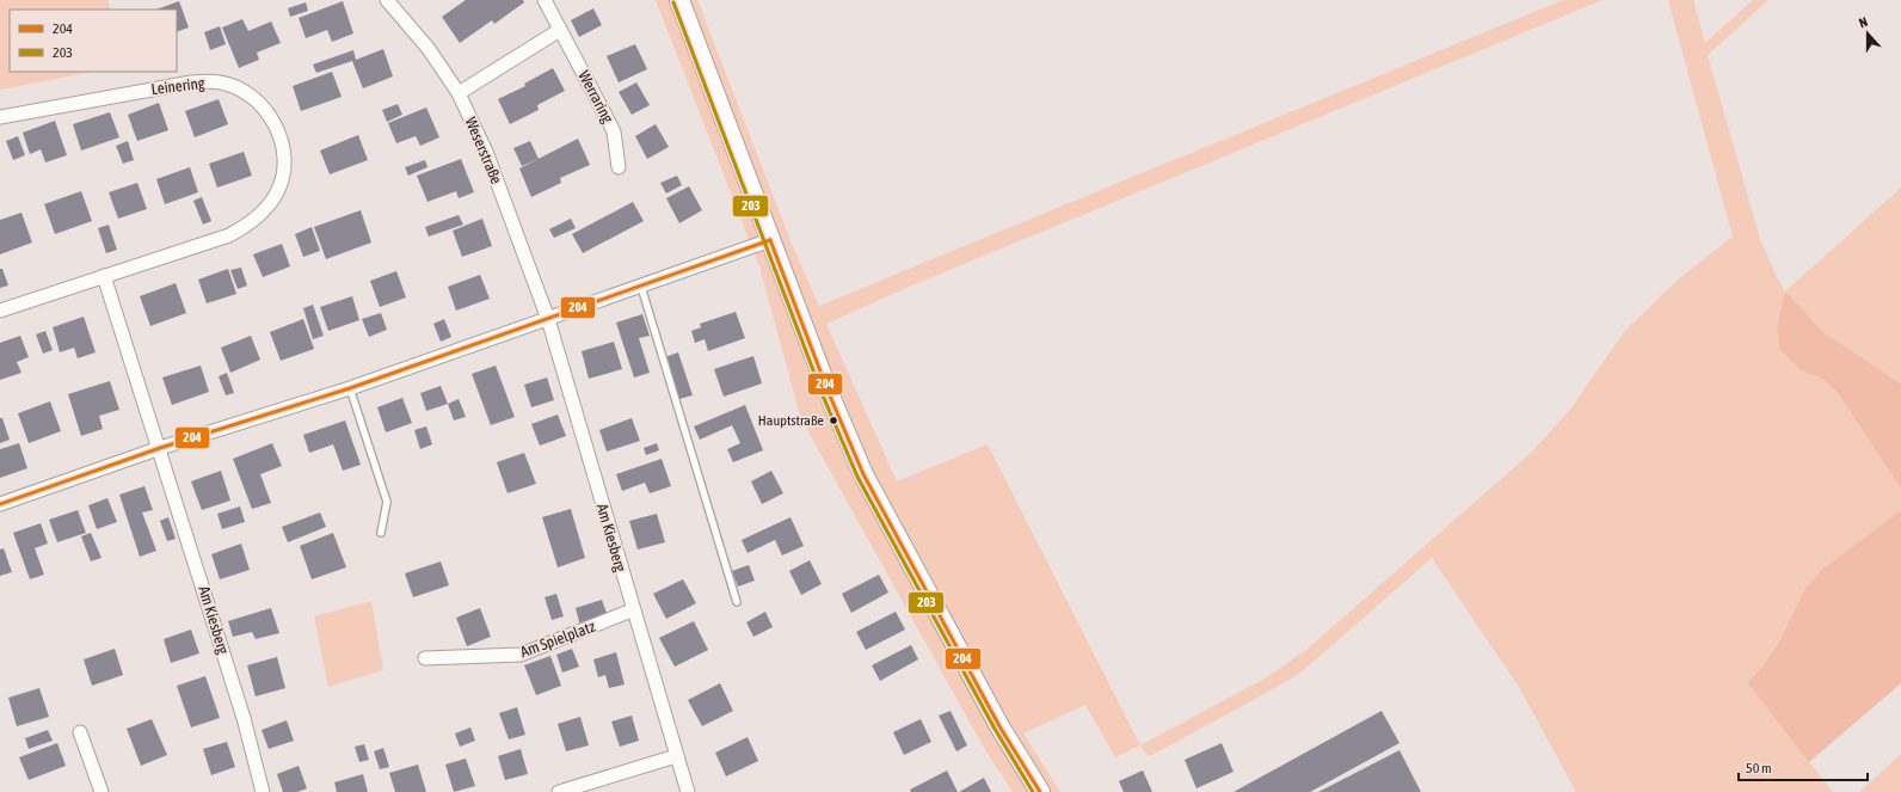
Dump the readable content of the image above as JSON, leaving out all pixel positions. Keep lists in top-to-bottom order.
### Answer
{
  "streets": {
    "street": [
      "Leinering",
      "Werraring",
      "Weserstraße",
      "Am Kiesberg",
      "Am Spielplatz"
    ]
  },
  "crossings": [
    ["Weserstraße", "Am Kiesberg"],
    ["Am Kiesberg", "Am Spielplatz"]
  ],
  "places": ["Hauptstraße"],
  "lines": ["transit line 203", "transit line 204"],
  "legend": ["204", "203"],
  "scale_bar": "50 m",
  "north": "top"
}
